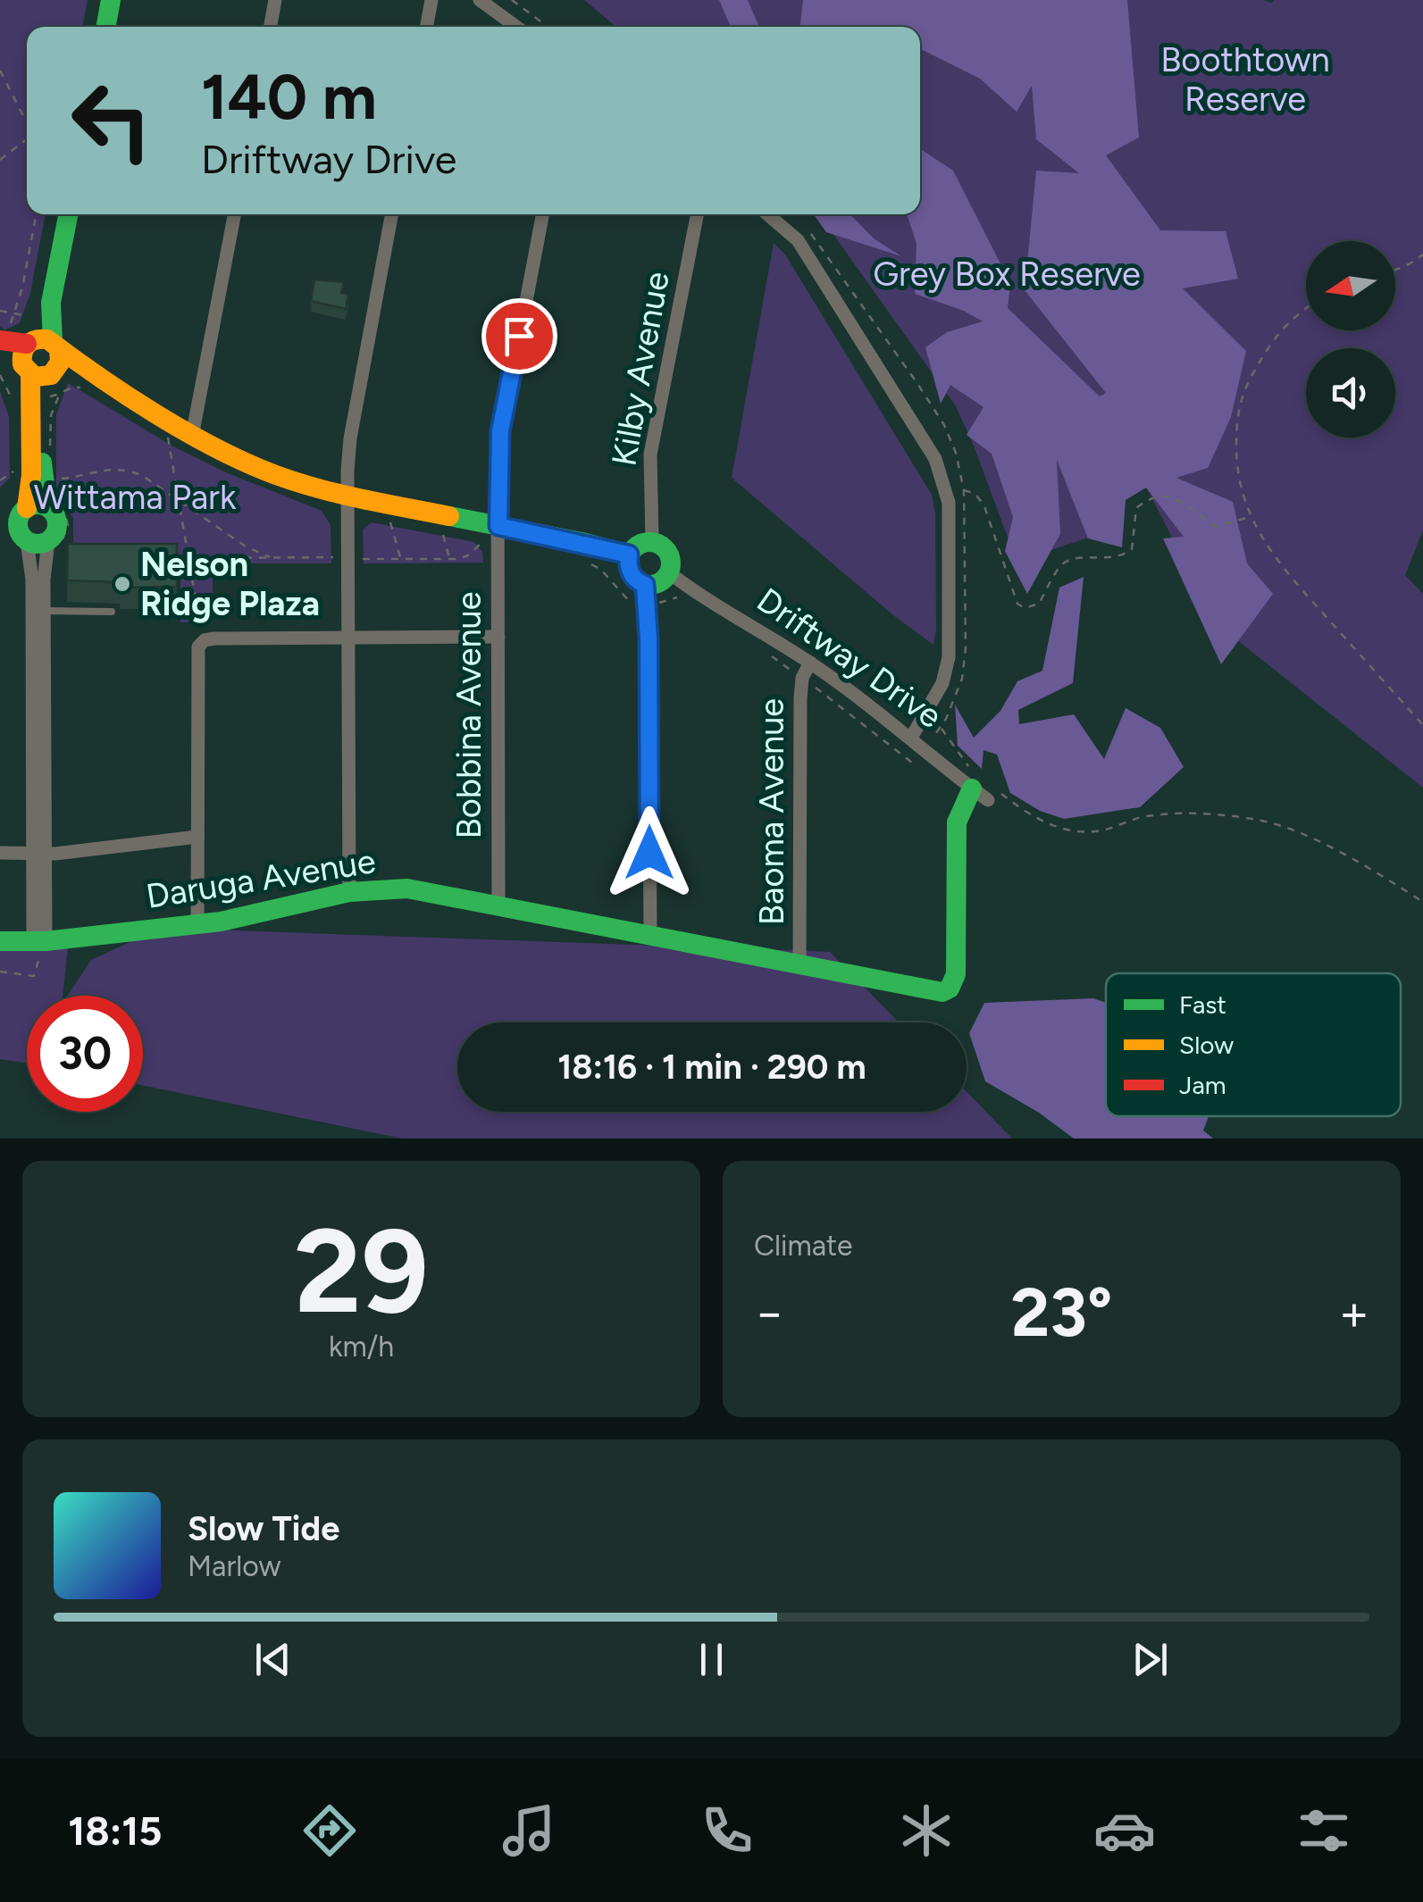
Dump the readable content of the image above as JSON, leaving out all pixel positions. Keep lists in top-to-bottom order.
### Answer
{
  "streets": {
    "street": [
      "Kilby Avenue",
      "Driftway Drive",
      "Bobbina Avenue",
      "Baoma Avenue",
      "Daruga Avenue"
    ]
  },
  "crossings": [
    ["Kilby Avenue", "Driftway Drive"],
    ["Driftway Drive", "Baoma Avenue"],
    ["Driftway Drive", "Daruga Avenue"],
    ["Bobbina Avenue", "Daruga Avenue"],
    ["Baoma Avenue", "Daruga Avenue"]
  ],
  "parks": ["Boothtown Reserve", "Grey Box Reserve", "Wittama Park"],
  "places": ["Nelson Ridge Plaza"],
  "legend": ["Fast", "Slow", "Jam"],
  "north": "left",
  "page": {
    "turn": ["140 m", "Driftway Drive"],
    "limit": "30",
    "trip": "18:16 · 1 min · 290 m",
    "tile": [
      ["29", "km/h"],
      "Climate"
    ],
    "heat": ["−", "23°", "+"],
    "song": ["Slow Tide", "Marlow"],
    "tabs": "18:15"
  }
}
